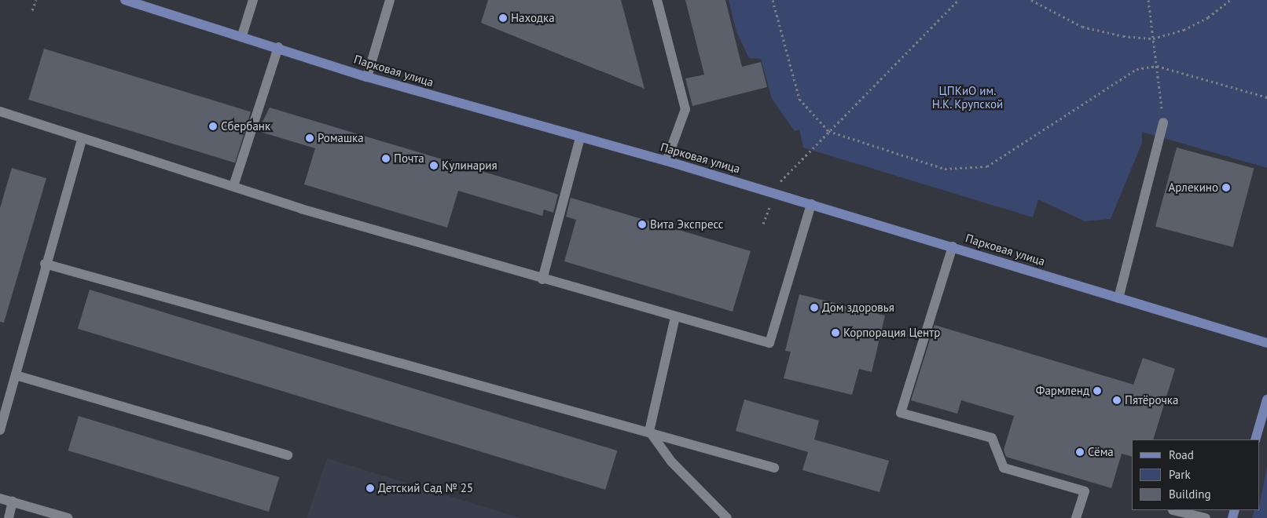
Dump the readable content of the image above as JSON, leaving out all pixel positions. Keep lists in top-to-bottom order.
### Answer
{
  "streets": {
    "main road": ["Парковая улица"]
  },
  "parks": ["ЦПКиО им. Н.К. Крупской"],
  "places": [
    "Находка",
    "Сбербанк",
    "Ромашка",
    "Почта",
    "Кулинария",
    "Арлекино",
    "Вита Экспресс",
    "Дом здоровья",
    "Корпорация Центр",
    "Фармленд",
    "Пятёрочка",
    "Сёма",
    "Детский Сад № 25"
  ],
  "legend": ["Road", "Park", "Building"]
}
